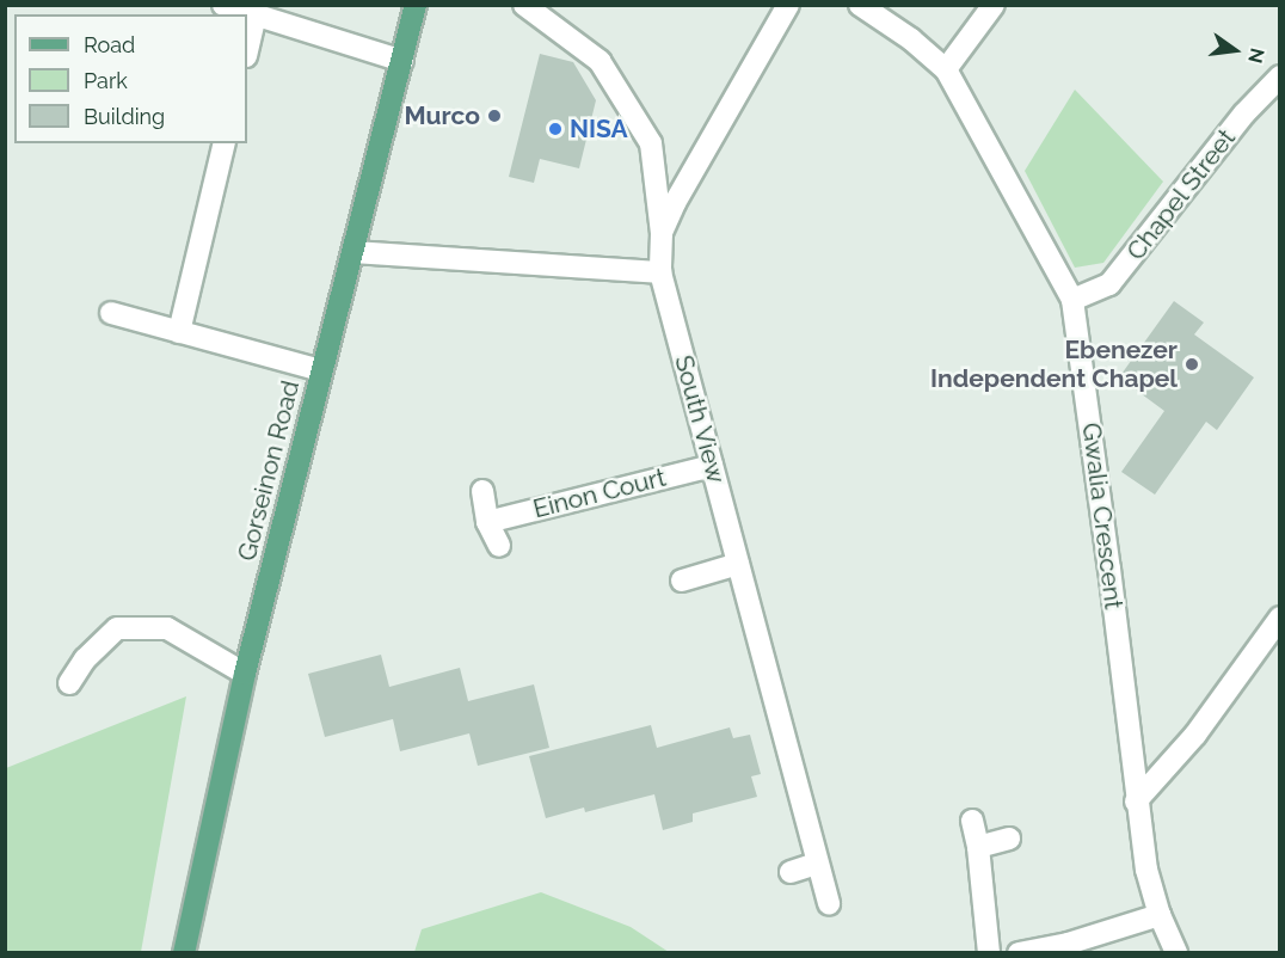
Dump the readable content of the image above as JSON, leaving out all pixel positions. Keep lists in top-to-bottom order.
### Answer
{
  "streets": {
    "main road": ["Gorseinon Road"],
    "street": [
      "Chapel Street",
      "South View",
      "Einon Court",
      "Gwalia Crescent"
    ]
  },
  "crossings": [
    ["Chapel Street", "Gwalia Crescent"],
    ["South View", "Einon Court"]
  ],
  "places": ["Murco", "NISA", "Ebenezer Independent Chapel"],
  "legend": ["Road", "Park", "Building"],
  "north": "right"
}
